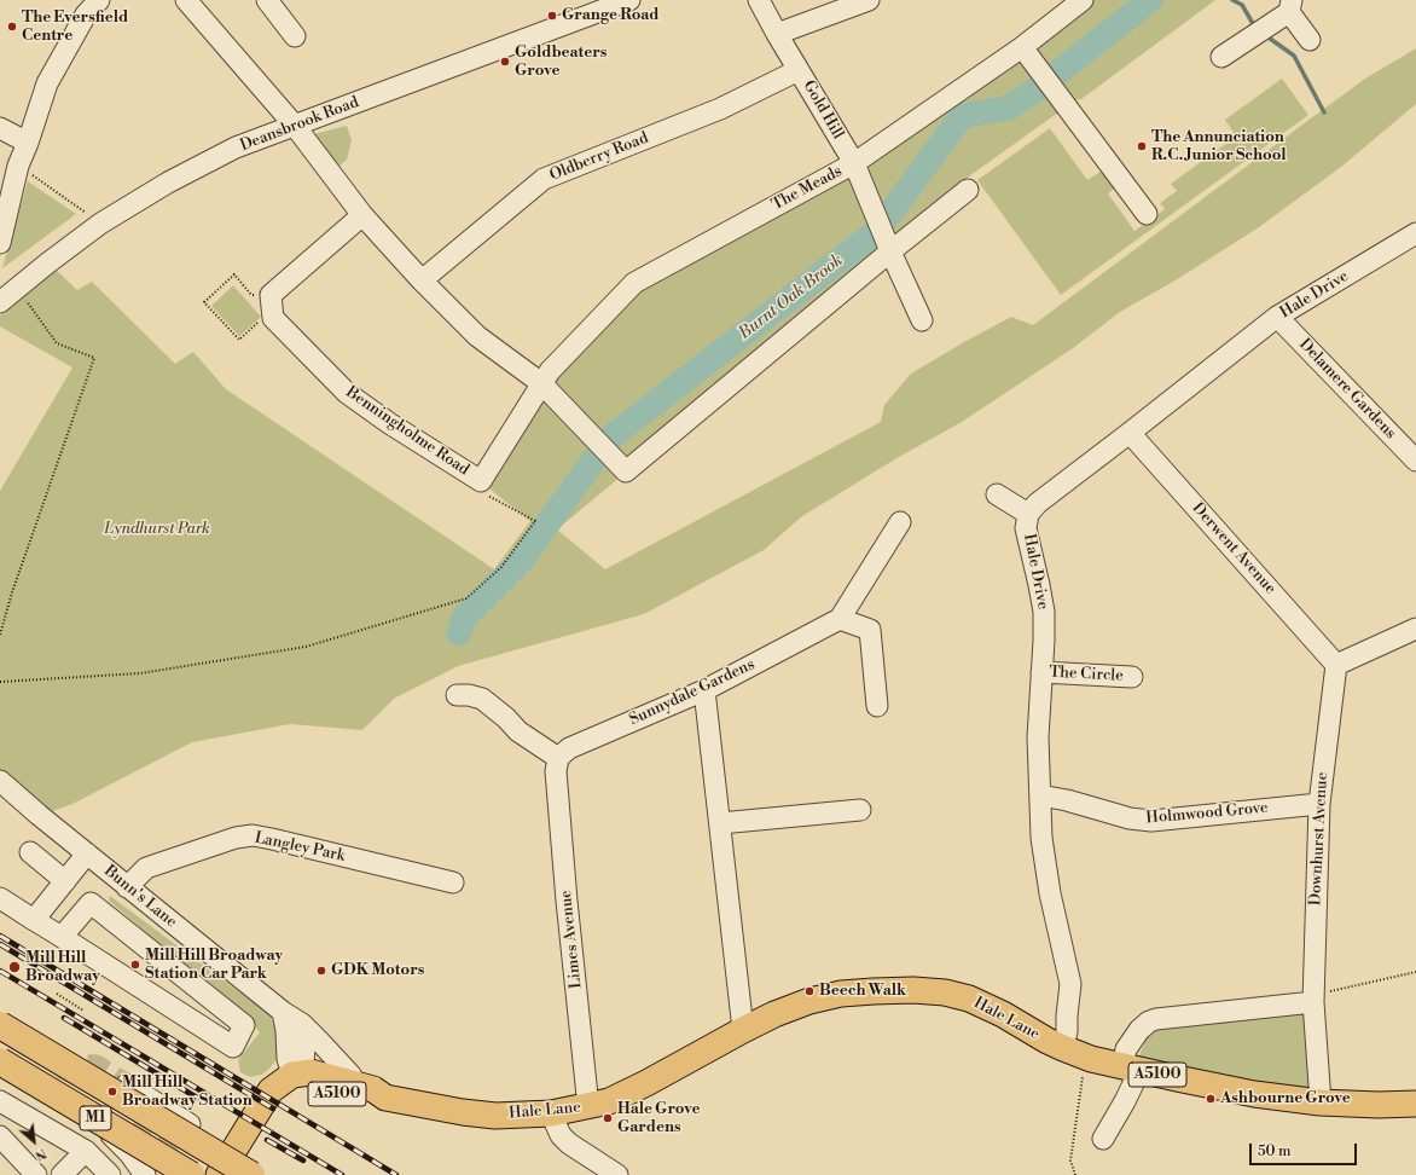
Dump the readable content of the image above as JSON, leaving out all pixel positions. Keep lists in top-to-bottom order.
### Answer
{
  "streets": {
    "highway": ["M1"],
    "main road": ["Hale Lane", "A5100"],
    "street": [
      "Gold Hill",
      "Deansbrook Road",
      "Oldberry Road",
      "The Meads",
      "Hale Drive",
      "Delamere Gardens",
      "Benningholme Road",
      "Derwent Avenue",
      "The Circle",
      "Sunnydale Gardens",
      "Holmwood Grove",
      "Downhurst Avenue",
      "Langley Park",
      "Bunn's Lane",
      "Limes Avenue"
    ]
  },
  "crossings": [
    ["Gold Hill", "Oldberry Road"],
    ["Gold Hill", "The Meads"],
    ["The Meads", "Benningholme Road"],
    ["Hale Drive", "Delamere Gardens"],
    ["Hale Drive", "Derwent Avenue"],
    ["Hale Drive", "The Circle"],
    ["Hale Drive", "Holmwood Grove"],
    ["Hale Drive", "Hale Lane"],
    ["Derwent Avenue", "Downhurst Avenue"],
    ["Sunnydale Gardens", "Limes Avenue"],
    ["Holmwood Grove", "Downhurst Avenue"],
    ["Downhurst Avenue", "Hale Lane"],
    ["Langley Park", "Bunn's Lane"],
    ["Bunn's Lane", "Hale Lane"],
    ["Limes Avenue", "Hale Lane"],
    ["Hale Lane", "A5100"],
    ["A5100", "M1"]
  ],
  "water": ["Burnt Oak Brook"],
  "parks": ["Lyndhurst Park"],
  "places": [
    "Grange Road",
    "The Eversfield Centre",
    "Goldbeaters Grove",
    "The Annunciation R.C. Junior School",
    "Mill Hill Broadway Station Car Park",
    "Mill Hill Broadway",
    "GDK Motors",
    "Beech Walk",
    "Mill Hill Broadway Station",
    "Ashbourne Grove",
    "Hale Grove Gardens"
  ],
  "scale_bar": "50 m",
  "north": "bottom right"
}
